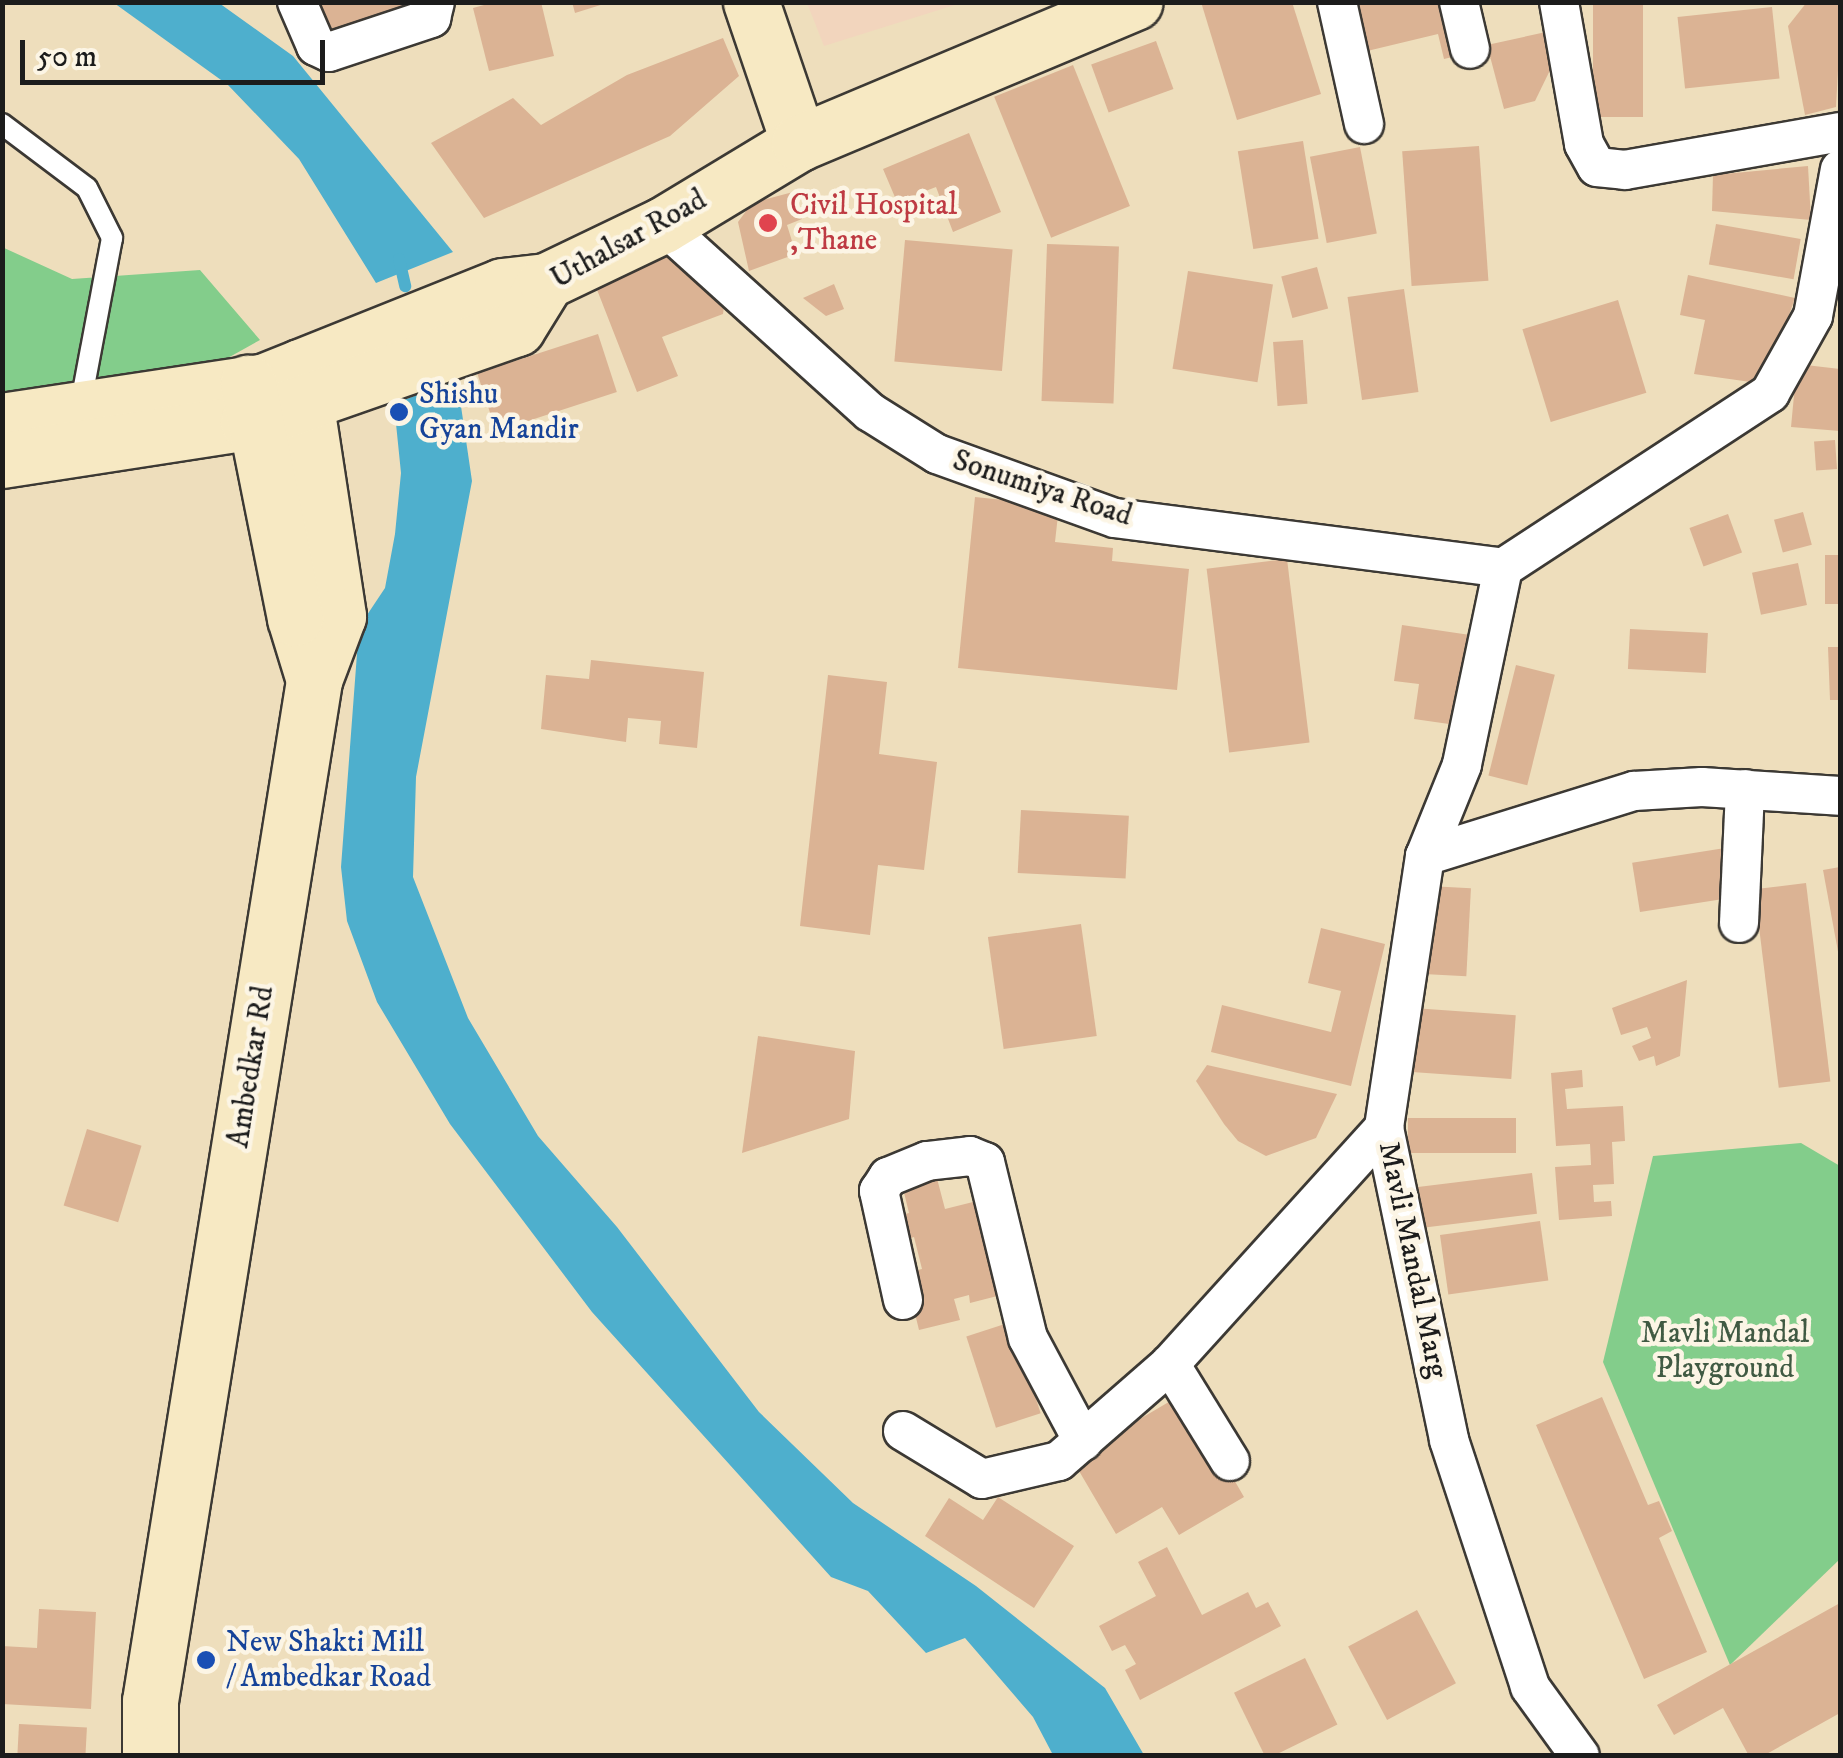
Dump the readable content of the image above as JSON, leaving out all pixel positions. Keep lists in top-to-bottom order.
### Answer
{
  "streets": {
    "main road": ["Uthalsar Road", "Ambedkar Rd"],
    "street": ["Sonumiya Road", "Mavli Mandal Marg"]
  },
  "crossings": [
    ["Uthalsar Road", "Sonumiya Road"],
    ["Uthalsar Road", "Ambedkar Rd"],
    ["Sonumiya Road", "Mavli Mandal Marg"]
  ],
  "parks": ["Mavli Mandal Playground"],
  "places": ["Civil Hospital ,Thane", "Shishu Gyan Mandir", "New Shakti Mill / Ambedkar Road"],
  "scale_bar": "50 m"
}
